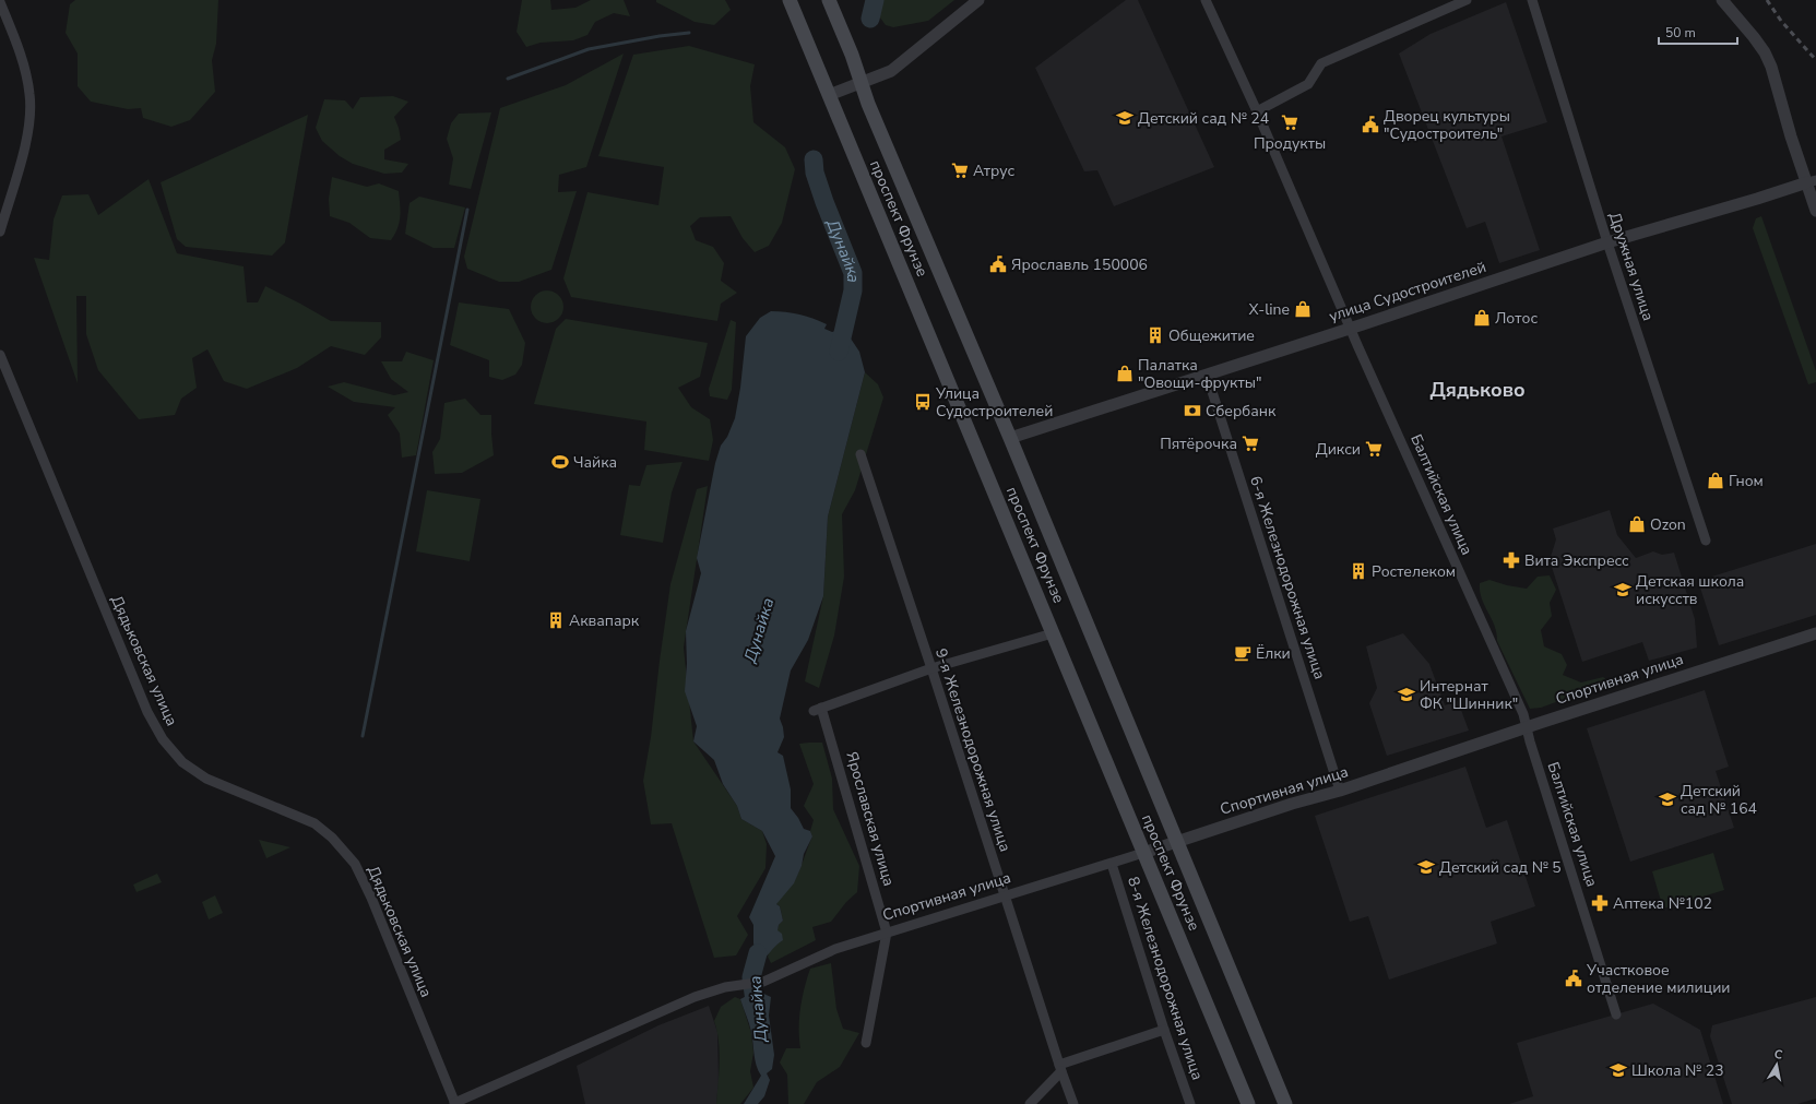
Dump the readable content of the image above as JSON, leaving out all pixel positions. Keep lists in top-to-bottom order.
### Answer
{
  "streets": {
    "main road": ["проспект Фрунзе"],
    "street": [
      "Дружная улица",
      "улица Судостроителей",
      "Балтийская улица",
      "6-я Железнодорожная улица",
      "Дядьковская улица",
      "Спортивная улица",
      "9-я Железнодорожная улица",
      "Ярославская улица",
      "8-я Железнодорожная улица"
    ]
  },
  "crossings": [
    ["проспект Фрунзе", "улица Судостроителей"],
    ["проспект Фрунзе", "Спортивная улица"],
    ["Дружная улица", "улица Судостроителей"],
    ["улица Судостроителей", "Балтийская улица"],
    ["улица Судостроителей", "6-я Железнодорожная улица"],
    ["Балтийская улица", "Спортивная улица"],
    ["6-я Железнодорожная улица", "Спортивная улица"],
    ["Дядьковская улица", "Спортивная улица"],
    ["Спортивная улица", "9-я Железнодорожная улица"],
    ["Спортивная улица", "Ярославская улица"],
    ["Спортивная улица", "8-я Железнодорожная улица"],
    ["9-я Железнодорожная улица", "Ярославская улица"]
  ],
  "districts": ["Дядьково"],
  "water": ["Дунайка"],
  "places": {
    "school or university": [
      "Детский сад № 24",
      "Детская школа искусств",
      "Интернат ФК \"Шинник\"",
      "Детский сад № 164",
      "Детский сад № 5",
      "Школа № 23"
    ],
    "supermarket": [
      "Продукты",
      "Атрус",
      "Пятёрочка",
      "Дикси"
    ],
    "public building": ["Дворец культуры \"Судостроитель\"", "Ярославль 150006", "Участковое отделение милиции"],
    "shop": [
      "X-line",
      "Лотос",
      "Палатка \"Овощи-фрукты\"",
      "Гном",
      "Ozon"
    ],
    "building": ["Общежитие", "Ростелеком", "Аквапарк"],
    "bus stop": ["Улица Судостроителей"],
    "bank": ["Сбербанк"],
    "sports": ["Чайка"],
    "pharmacy": ["Вита Экспресс", "Аптека №102"],
    "cafe": ["Ёлки"]
  },
  "scale_bar": "50 m",
  "north": "top"
}
